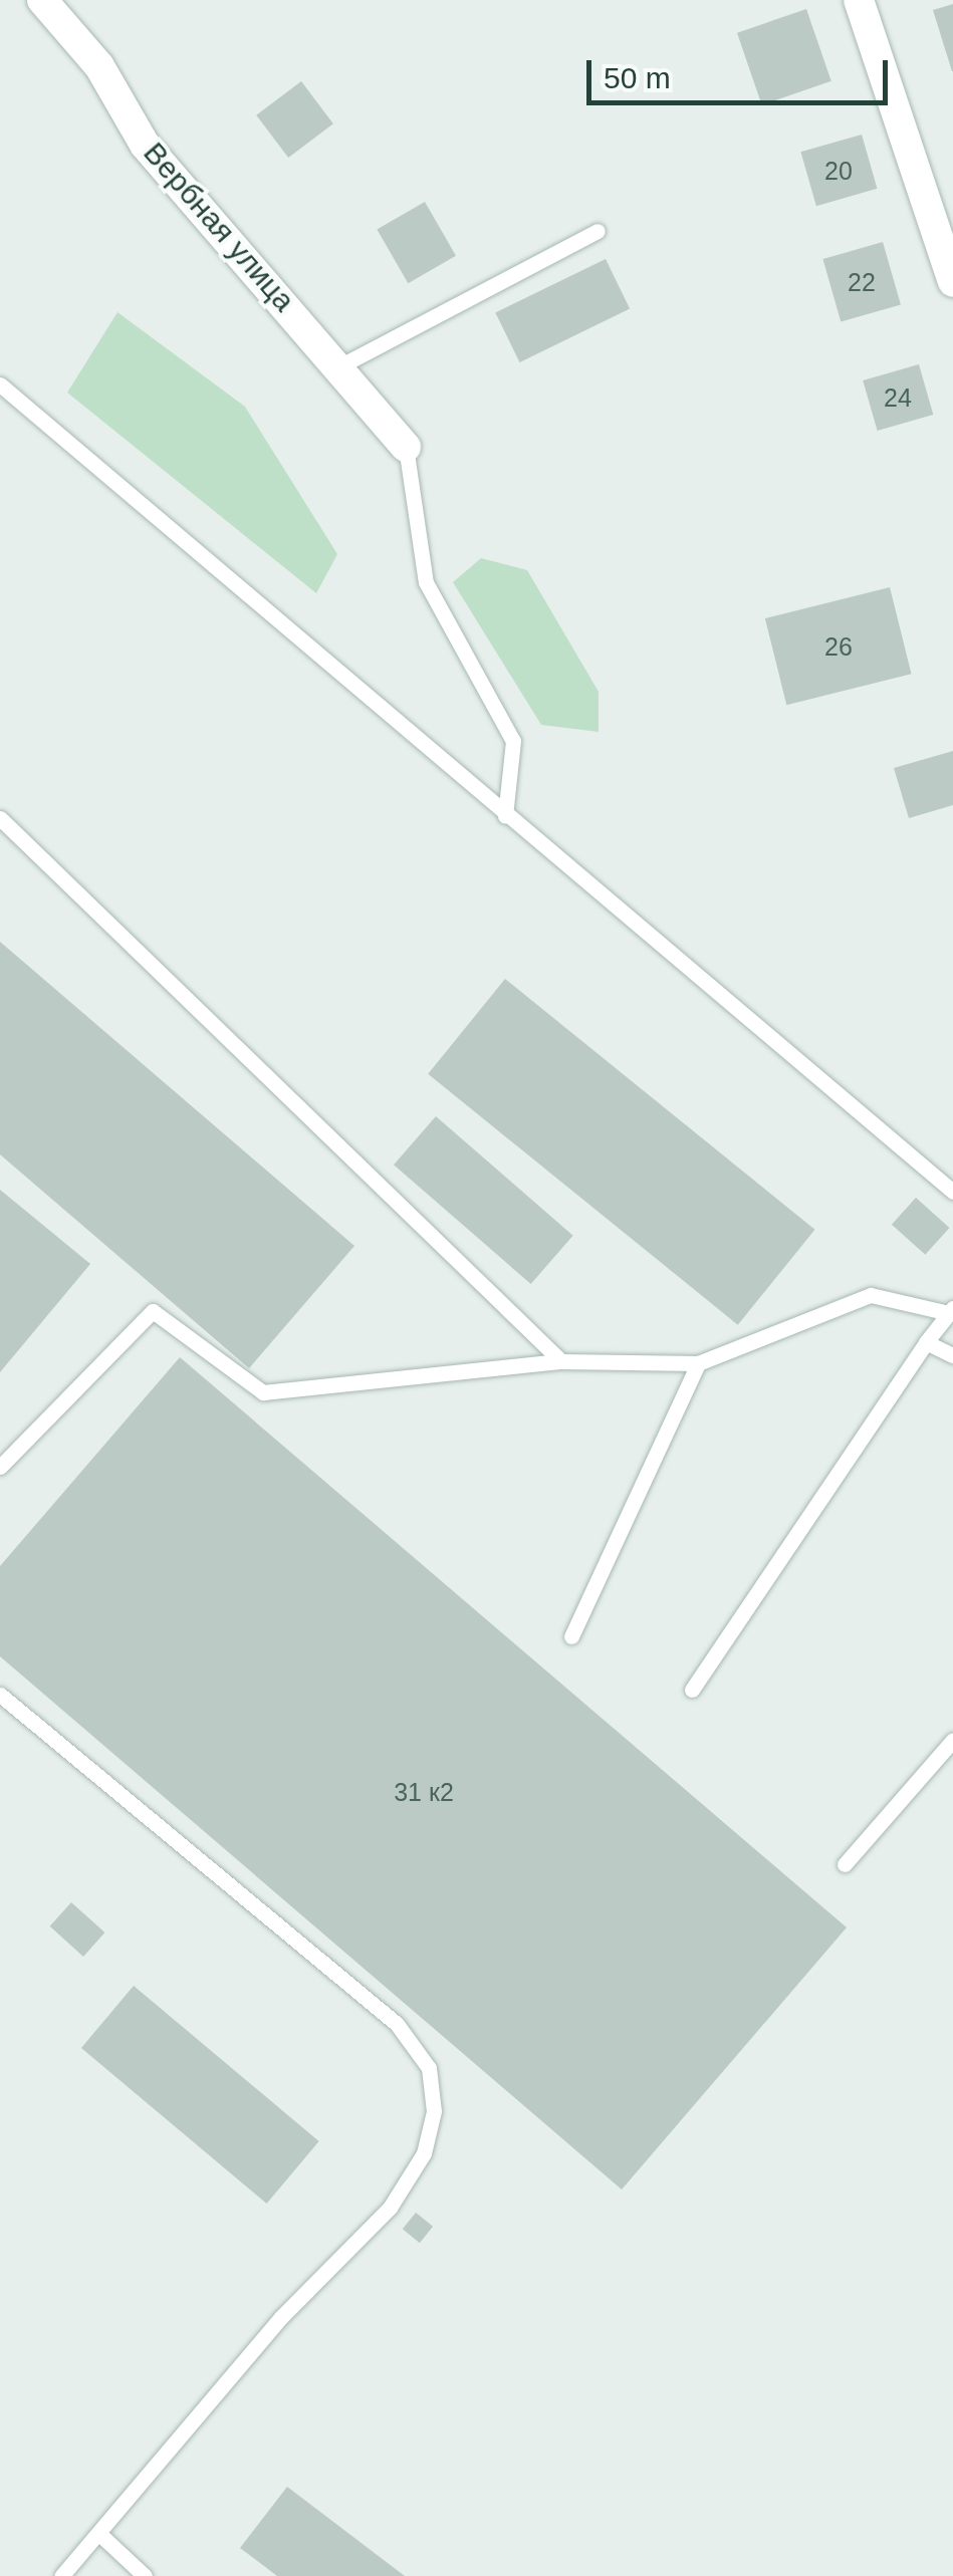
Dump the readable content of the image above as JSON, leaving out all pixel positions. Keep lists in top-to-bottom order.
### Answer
{
  "streets": {
    "street": ["Вербная улица"]
  },
  "house_numbers": [
    "20",
    "22",
    "24",
    "26",
    "31 к2"
  ],
  "scale_bar": "50 m"
}
